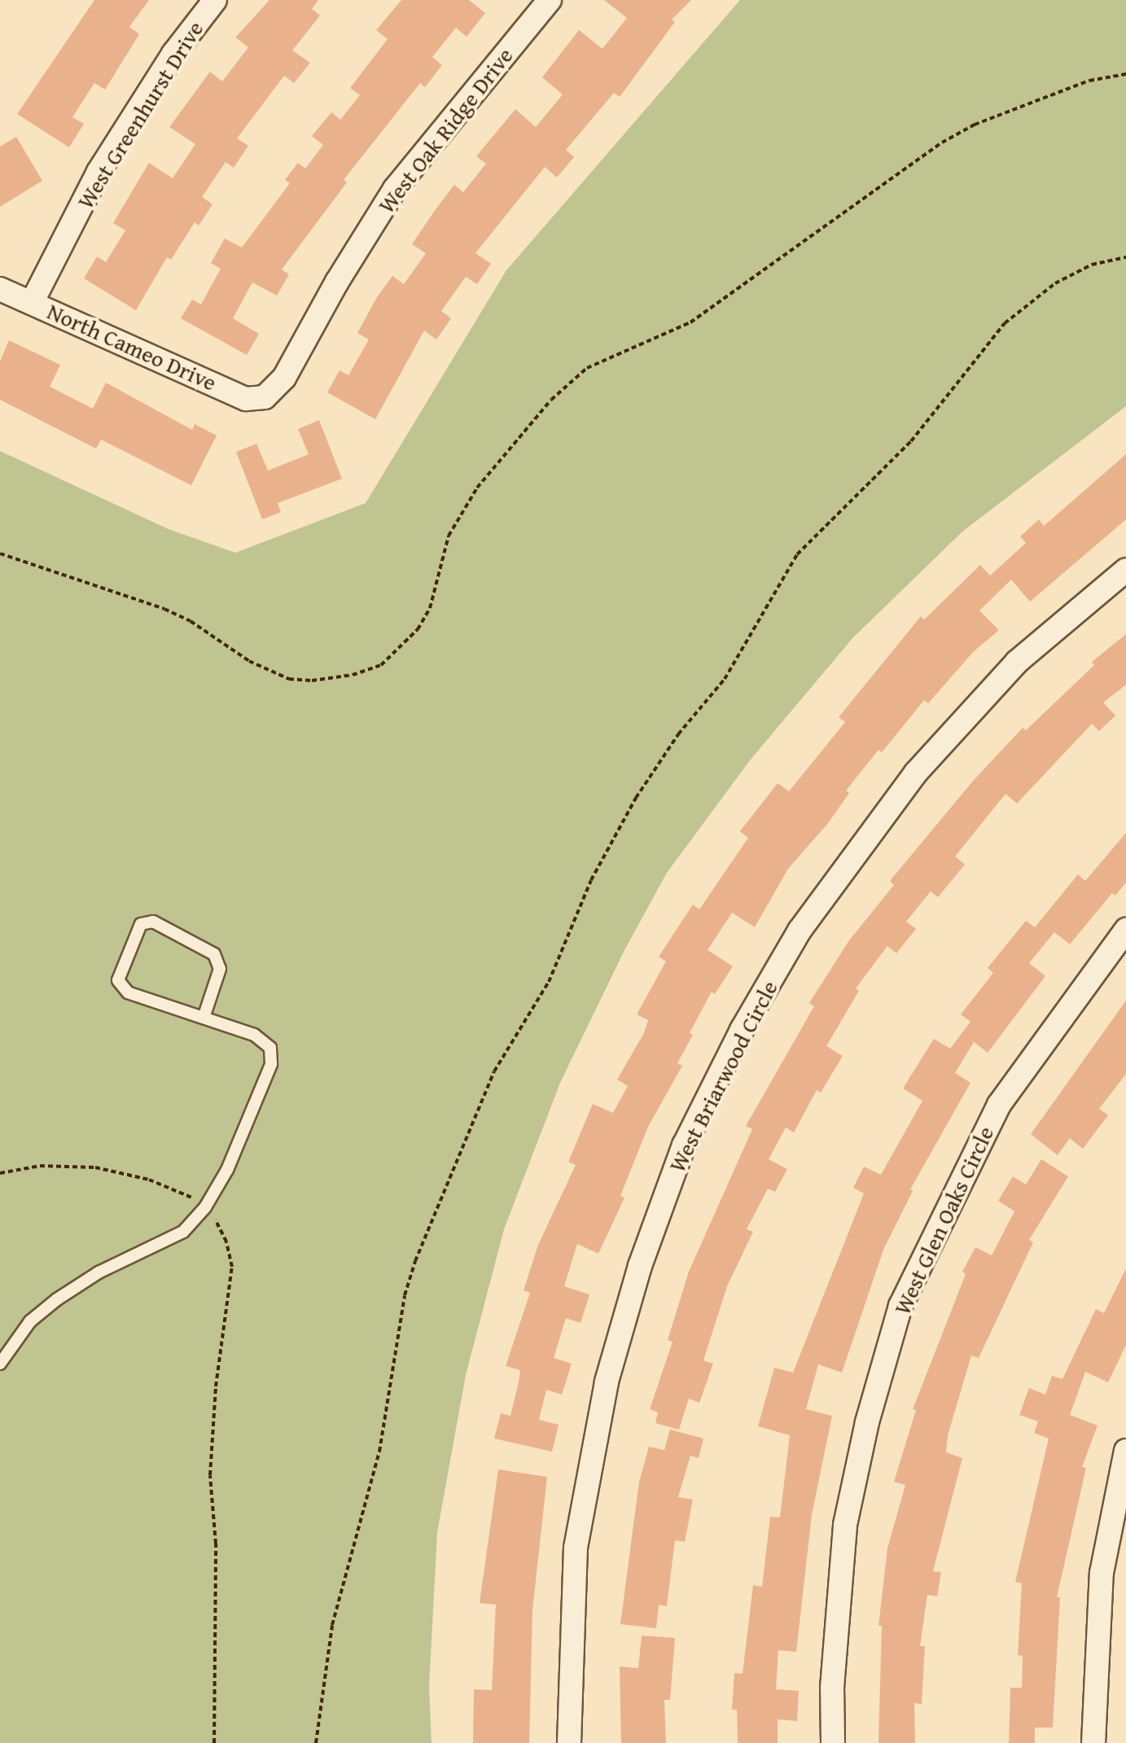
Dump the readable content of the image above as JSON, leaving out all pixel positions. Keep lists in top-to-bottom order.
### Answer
{
  "streets": {
    "street": [
      "West Greenhurst Drive",
      "West Oak Ridge Drive",
      "North Cameo Drive",
      "West Briarwood Circle",
      "West Glen Oaks Circle"
    ]
  },
  "crossings": [
    ["West Greenhurst Drive", "North Cameo Drive"],
    ["West Oak Ridge Drive", "North Cameo Drive"]
  ]
}
